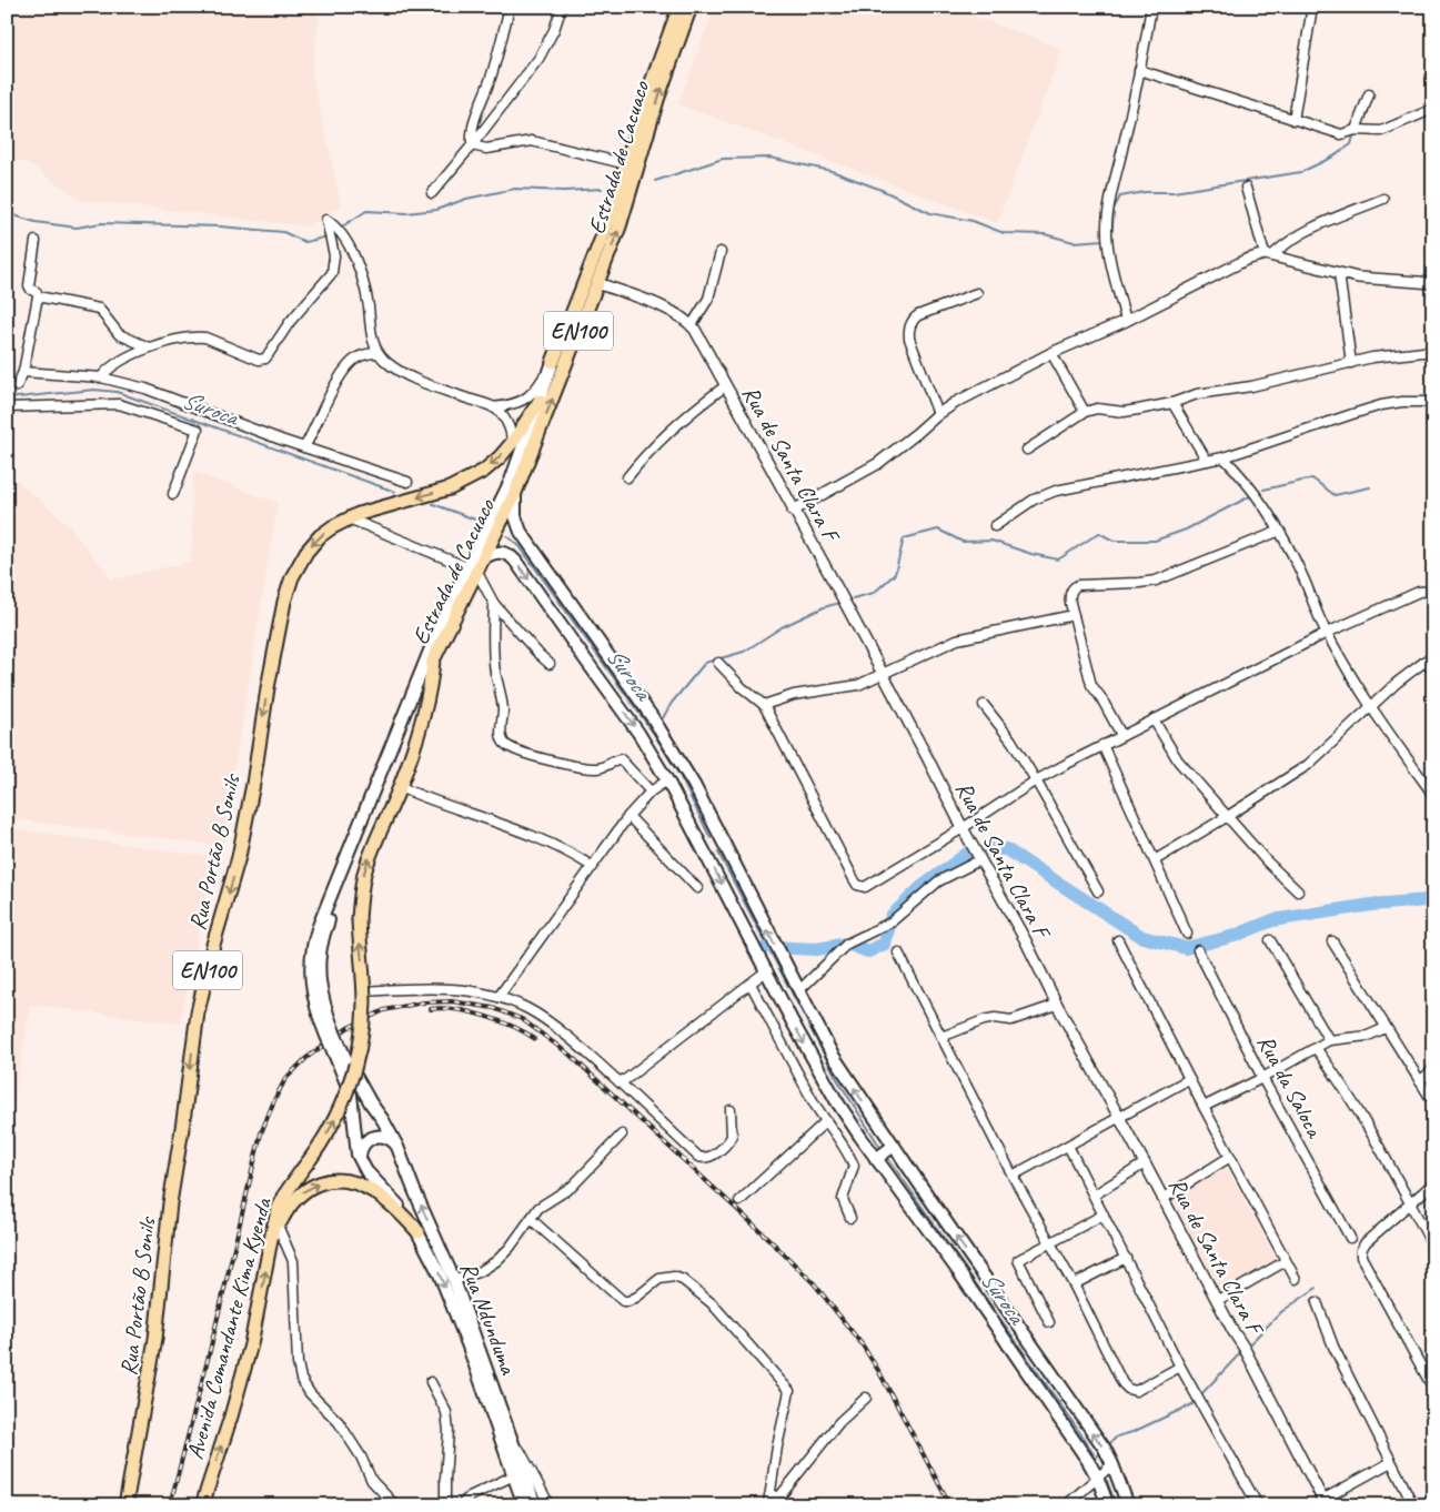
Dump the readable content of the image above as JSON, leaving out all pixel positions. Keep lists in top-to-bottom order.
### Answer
{
  "streets": {
    "main road": [
      "Estrada de Cacuaco",
      "EN100",
      "Rua Portão B Sonils",
      "Rua Ndunduma",
      "Avenida Comandante Kima Kyenda"
    ],
    "street": ["Rua de Santa Clara F", "Rua da Saloca"]
  },
  "crossings": [
    ["Estrada de Cacuaco", "Rua de Santa Clara F"],
    ["Estrada de Cacuaco", "Rua Portão B Sonils"],
    ["Estrada de Cacuaco", "Rua Ndunduma"],
    ["Estrada de Cacuaco", "Avenida Comandante Kima Kyenda"]
  ],
  "one_way": ["Rua Portão B Sonils", "Avenida Comandante Kima Kyenda"],
  "water": ["Suroca"]
}
